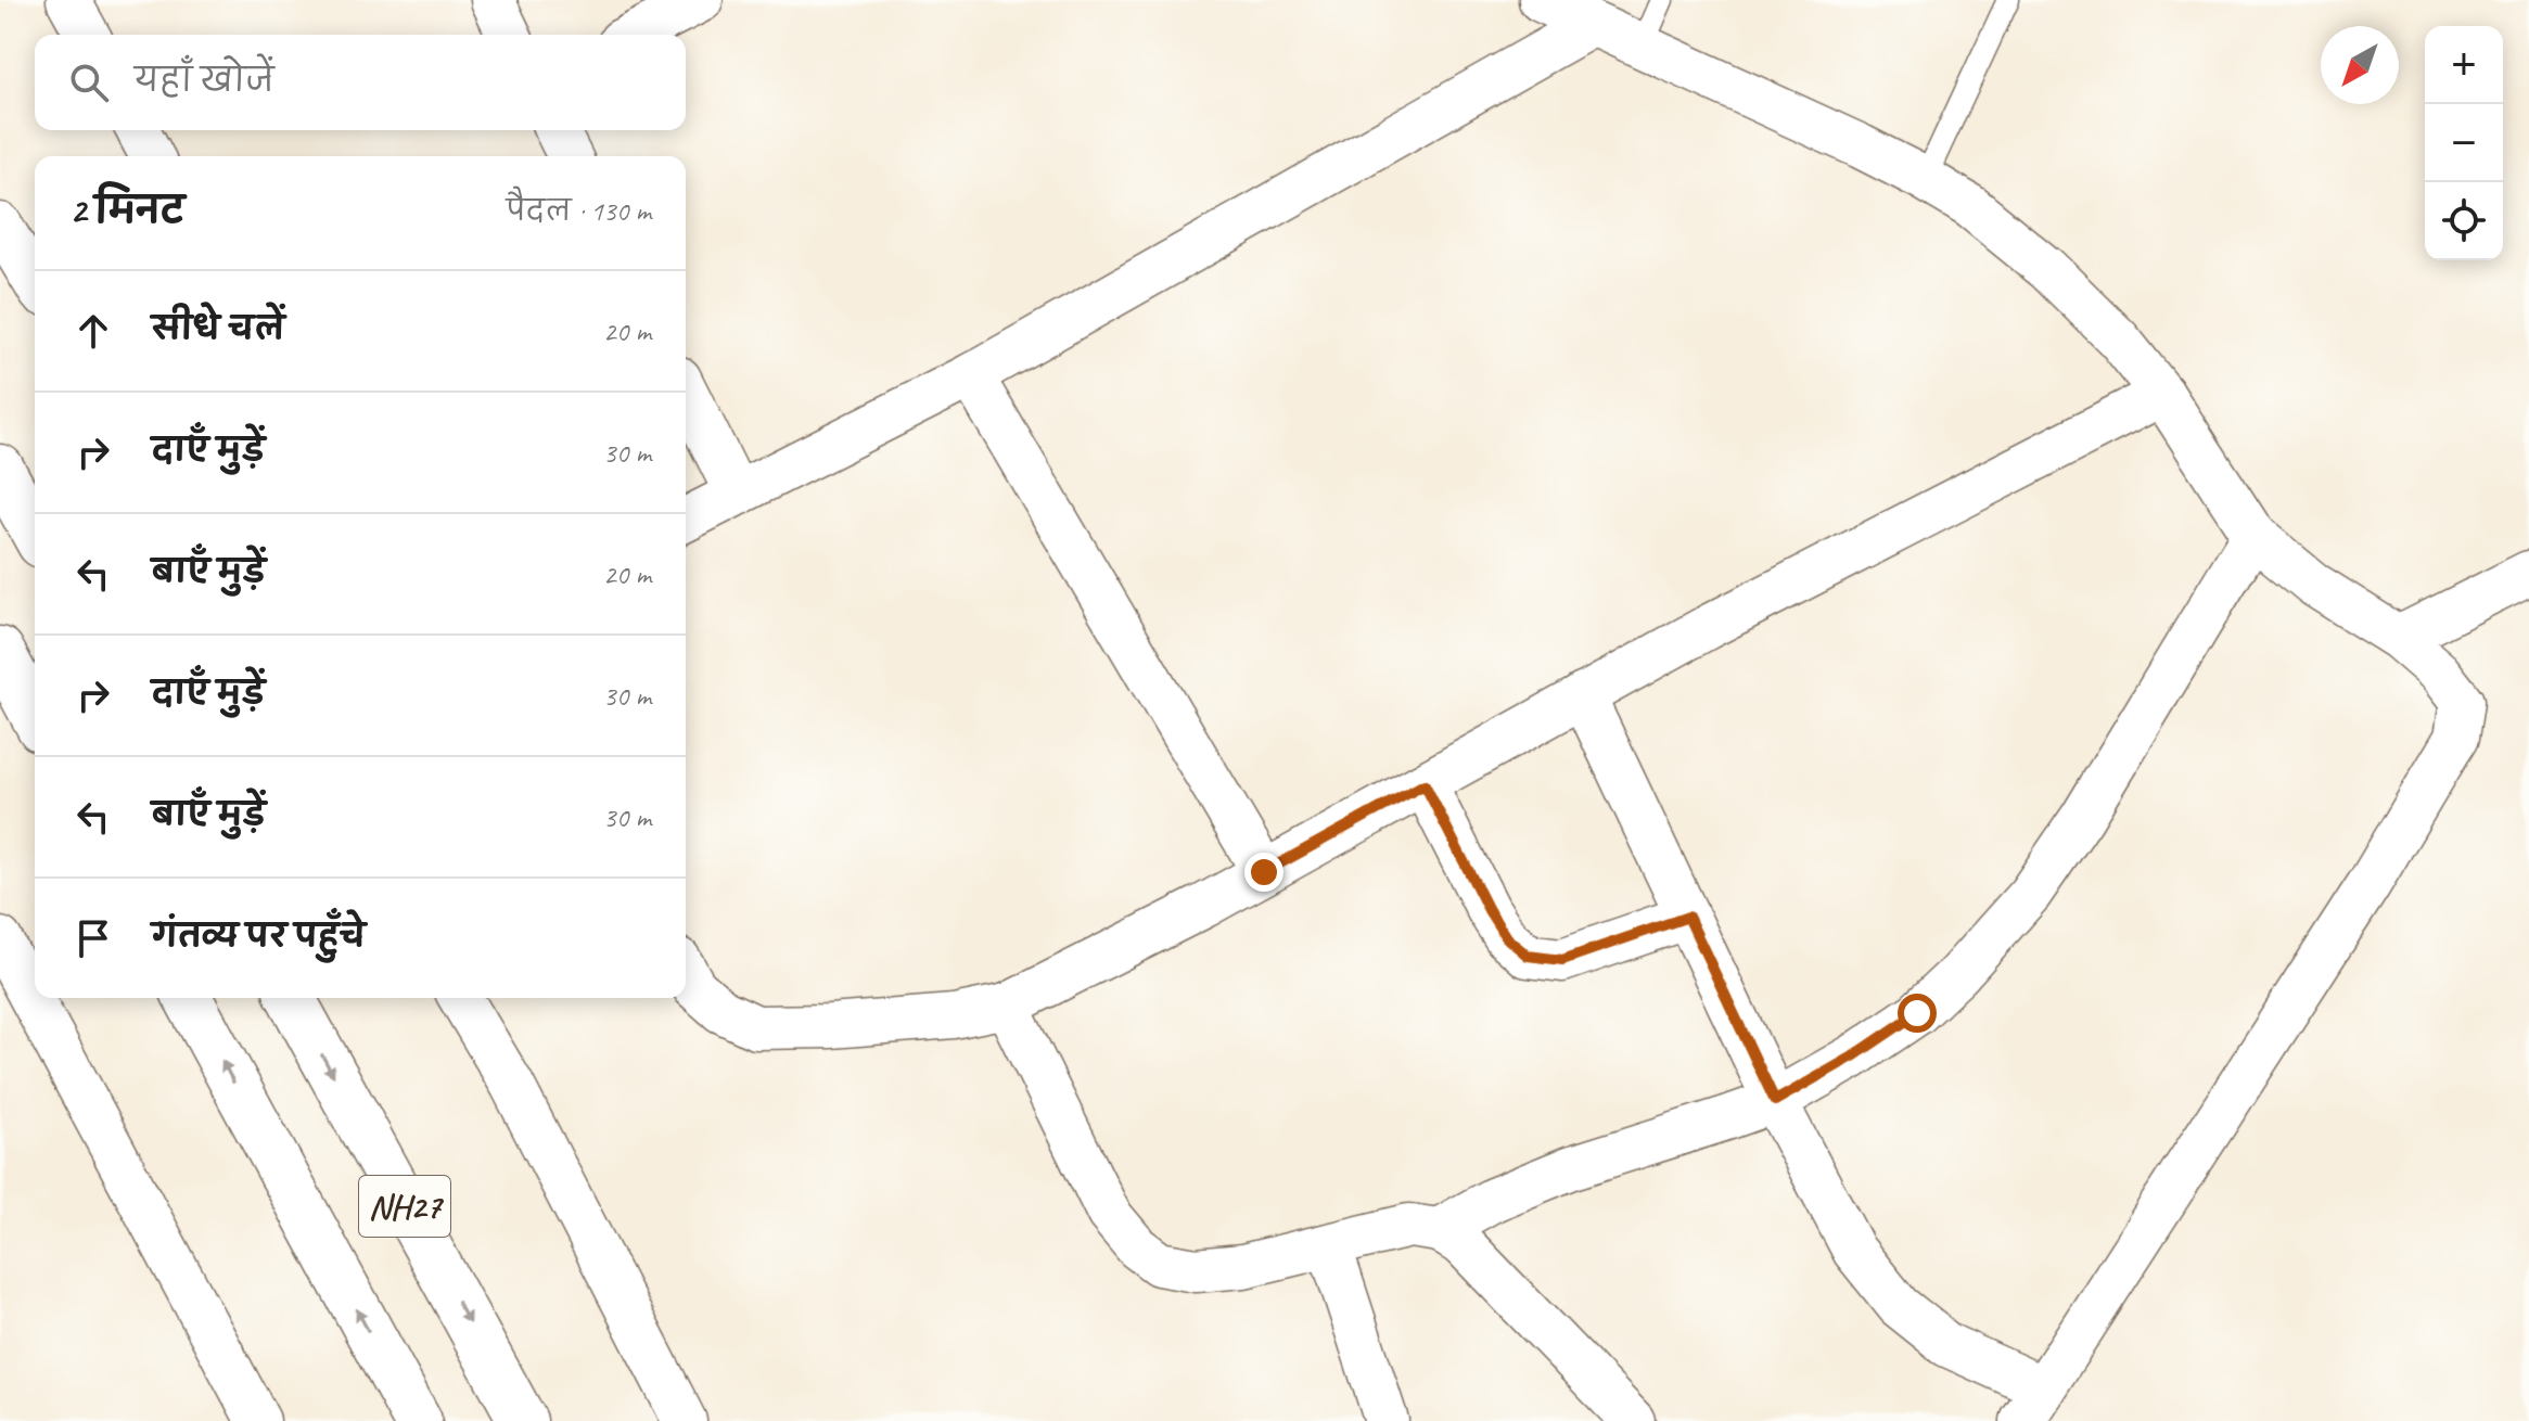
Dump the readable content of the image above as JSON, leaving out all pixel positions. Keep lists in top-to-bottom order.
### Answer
{
  "streets": {
    "highway": ["NH27"]
  },
  "north": "bottom left",
  "page": {
    "map_buttons": ["+", "−"],
    "search": "यहाँ खोजें",
    "heading": ["2 मिनट", "पैदल · 130 m"],
    "list": [
      ["सीधे चलें", "20 m"],
      ["दाएँ मुड़ें", "30 m"],
      ["बाएँ मुड़ें", "20 m"],
      ["दाएँ मुड़ें", "30 m"],
      ["बाएँ मुड़ें", "30 m"],
      "गंतव्य पर पहुँचे"
    ]
  }
}
